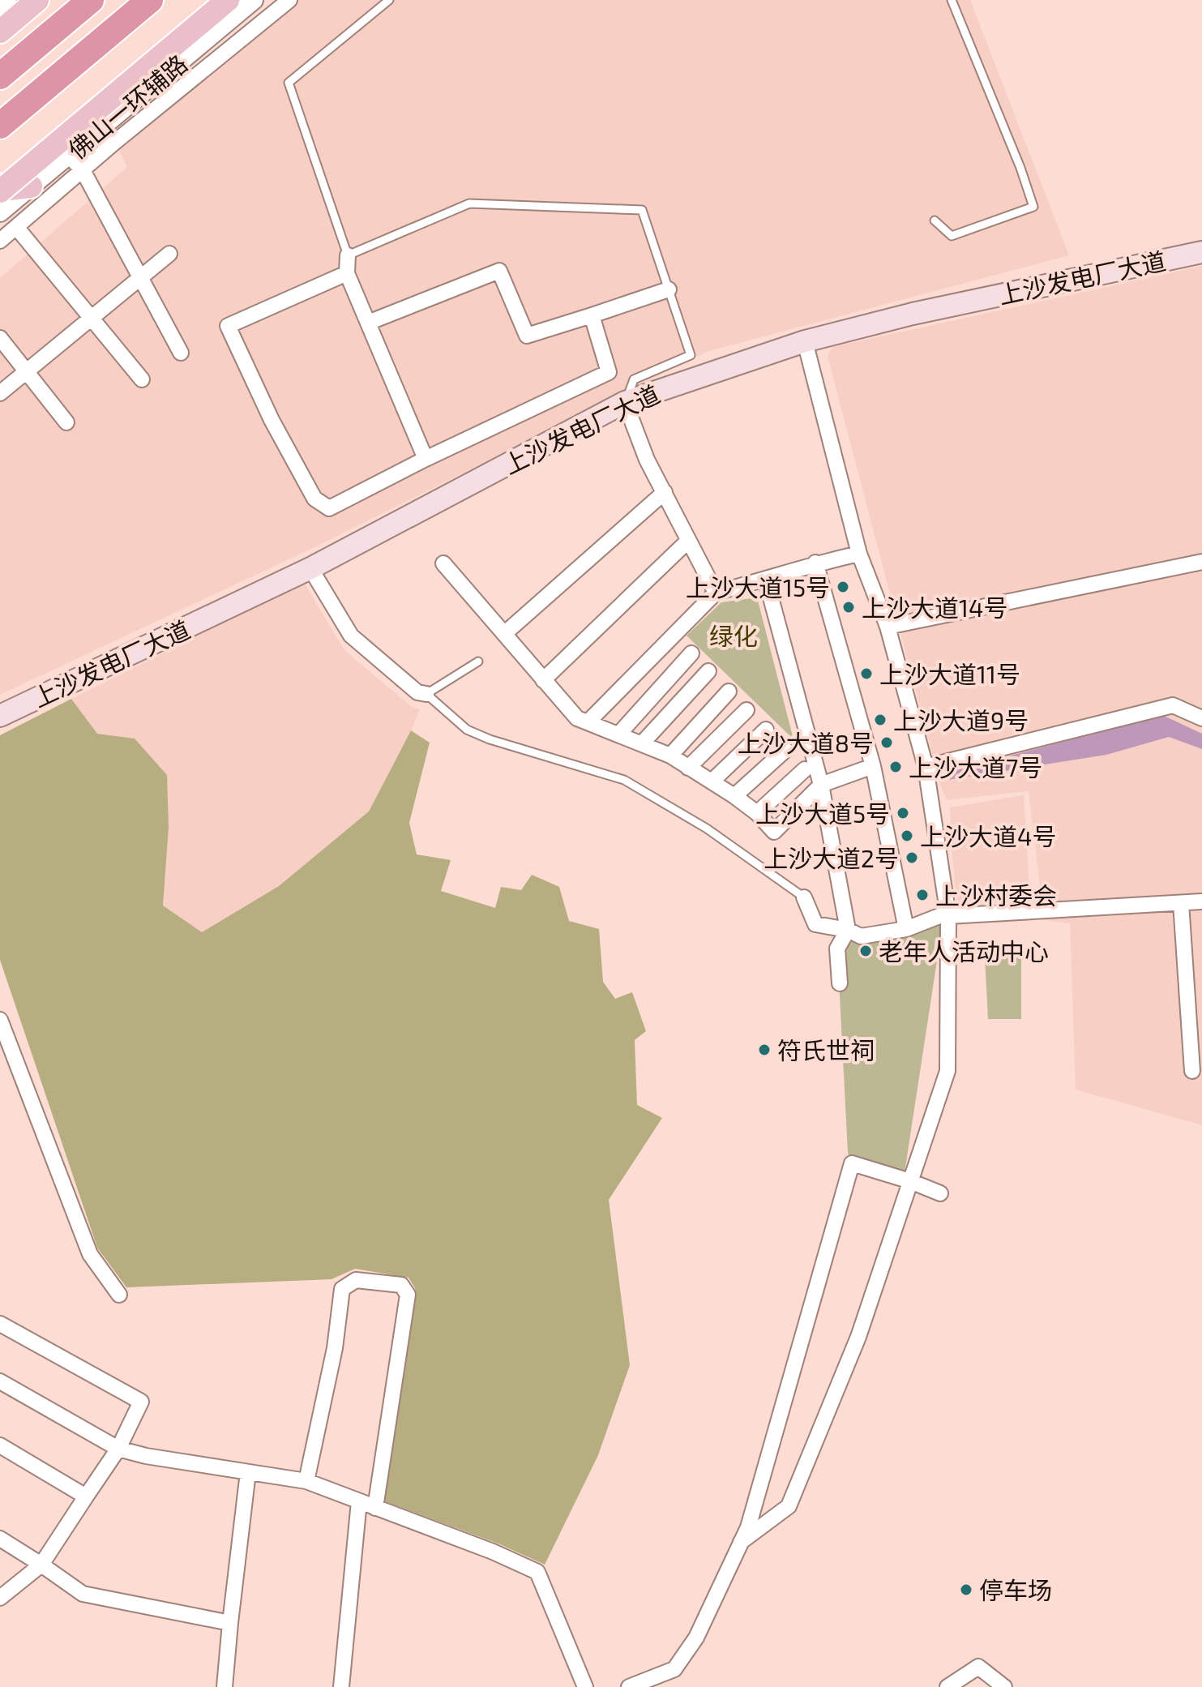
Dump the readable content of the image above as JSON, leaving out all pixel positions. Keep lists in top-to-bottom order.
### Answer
{
  "streets": {
    "main road": ["佛山一环辅路", "上沙发电厂大道"]
  },
  "parks": ["绿化"],
  "places": [
    "上沙大道15号",
    "上沙大道14号",
    "上沙大道11号",
    "上沙大道9号",
    "上沙大道8号",
    "上沙大道7号",
    "上沙大道5号",
    "上沙大道4号",
    "上沙大道2号",
    "上沙村委会",
    "老年人活动中心",
    "符氏世祠",
    "停车场"
  ]
}
